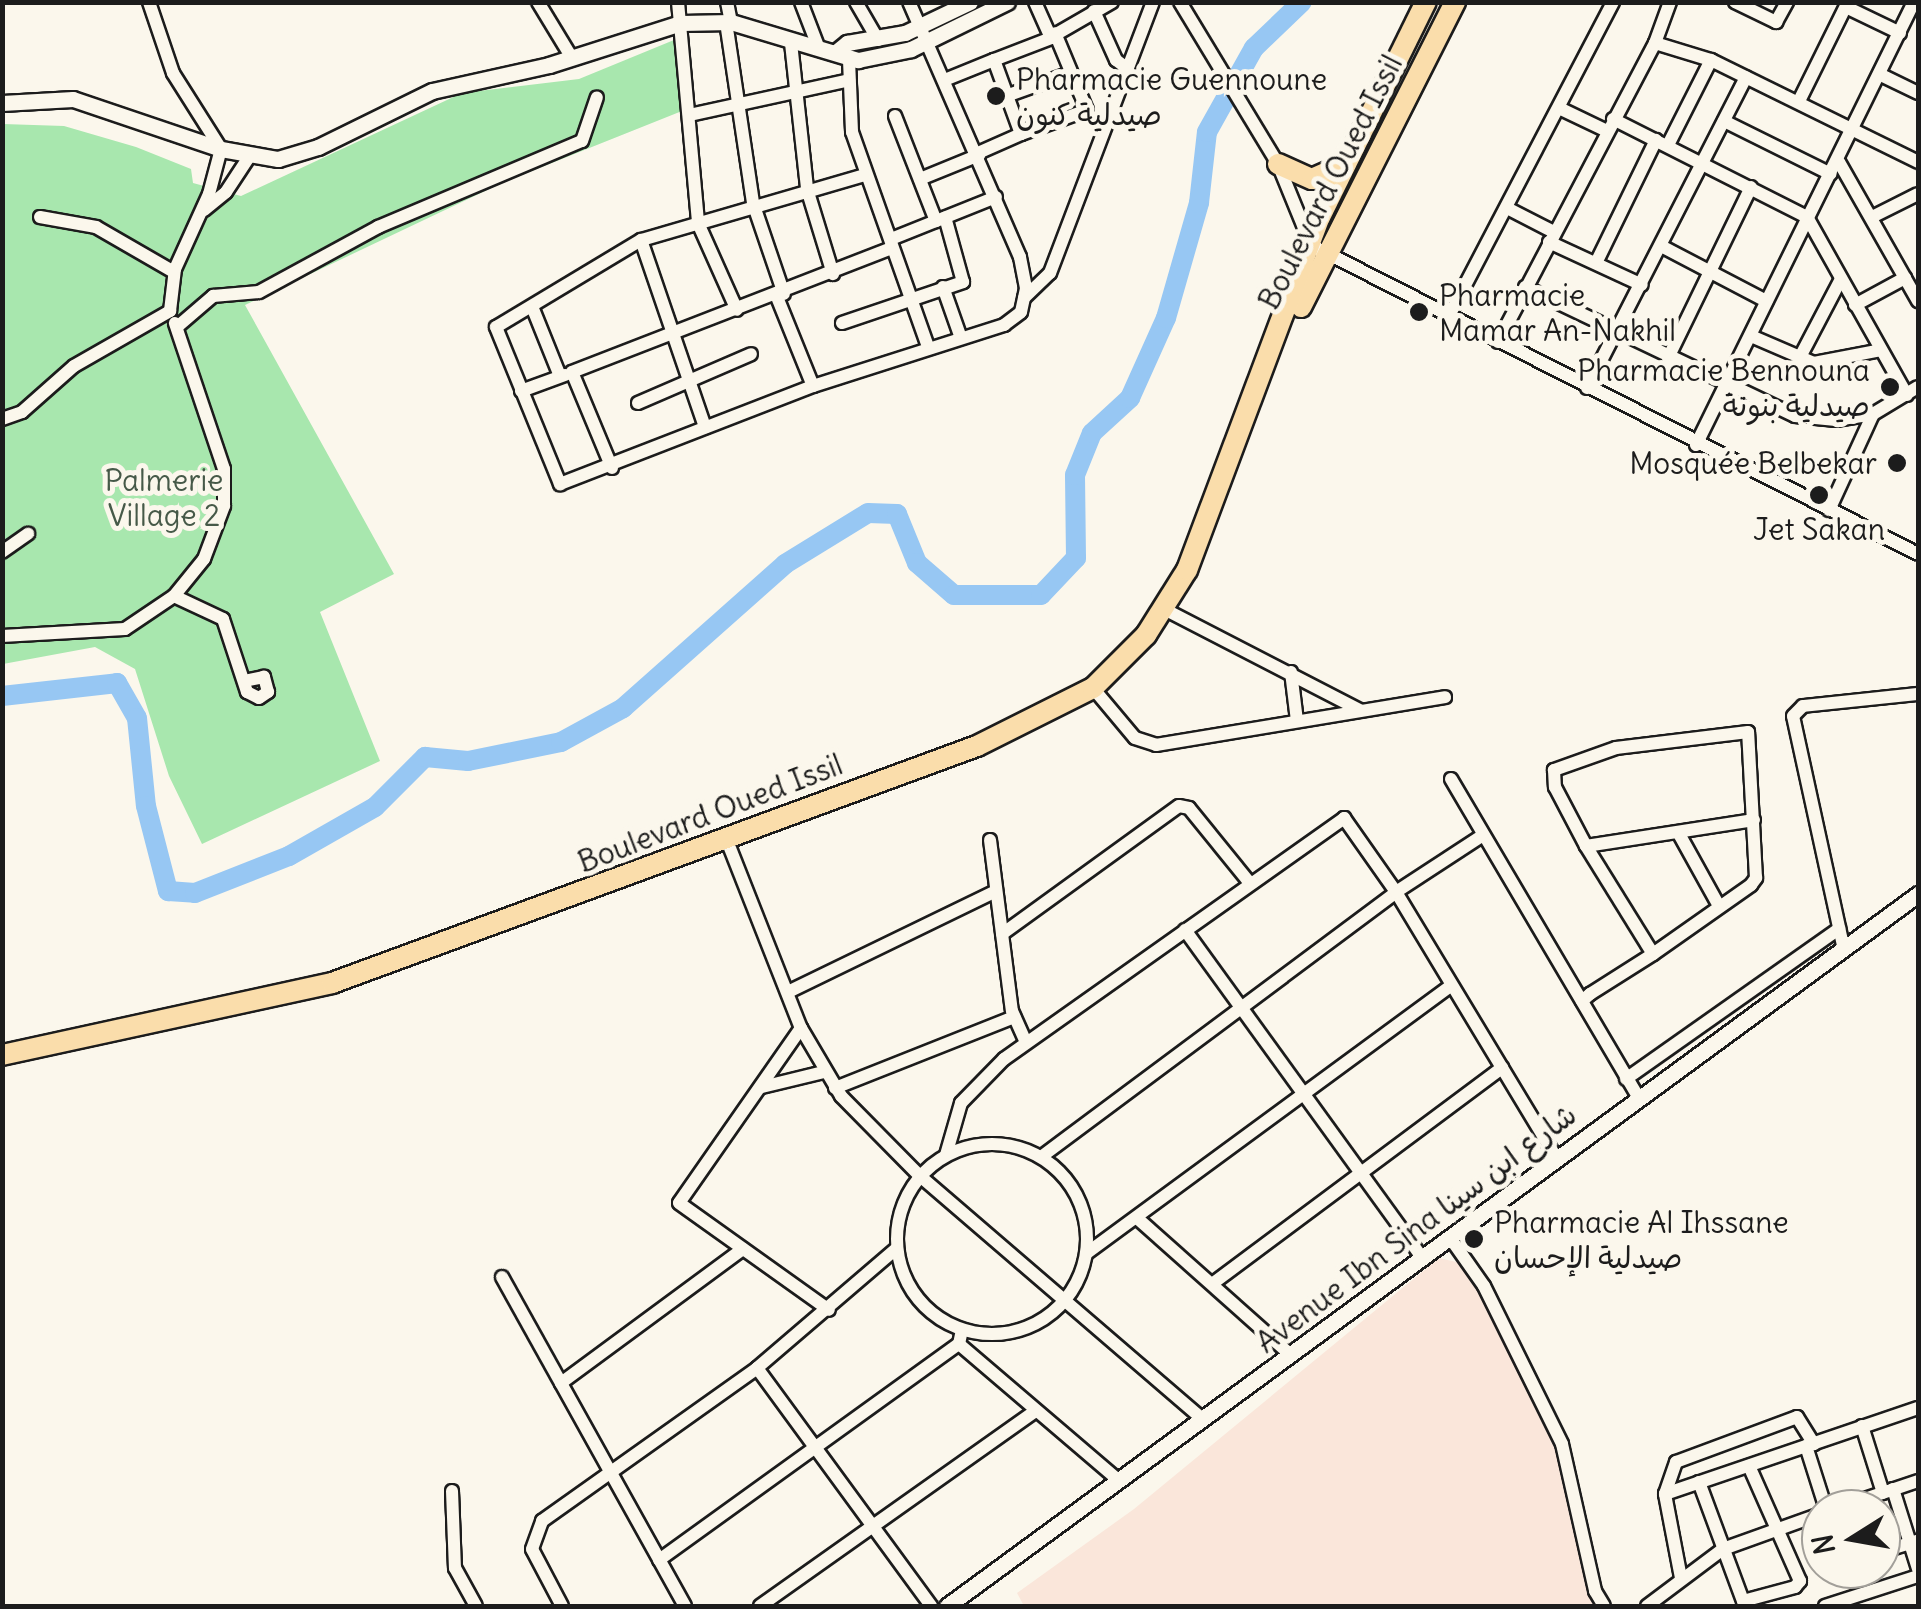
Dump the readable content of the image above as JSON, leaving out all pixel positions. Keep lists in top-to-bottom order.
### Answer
{
  "streets": {
    "main road": ["Boulevard Oued Issil"],
    "street": ["Avenue Ibn Sina شارع ابن سينا"]
  },
  "parks": ["Palmerie Village 2"],
  "places": [
    "Pharmacie Guennoune صيدلية كنون",
    "Pharmacie Mamar An-Nakhil",
    "Pharmacie Bennouna صيدلية بنونة",
    "Mosquée Belbekar",
    "Jet Sakan",
    "Pharmacie Al Ihssane صيدلية الإحسان"
  ],
  "north": "left"
}
